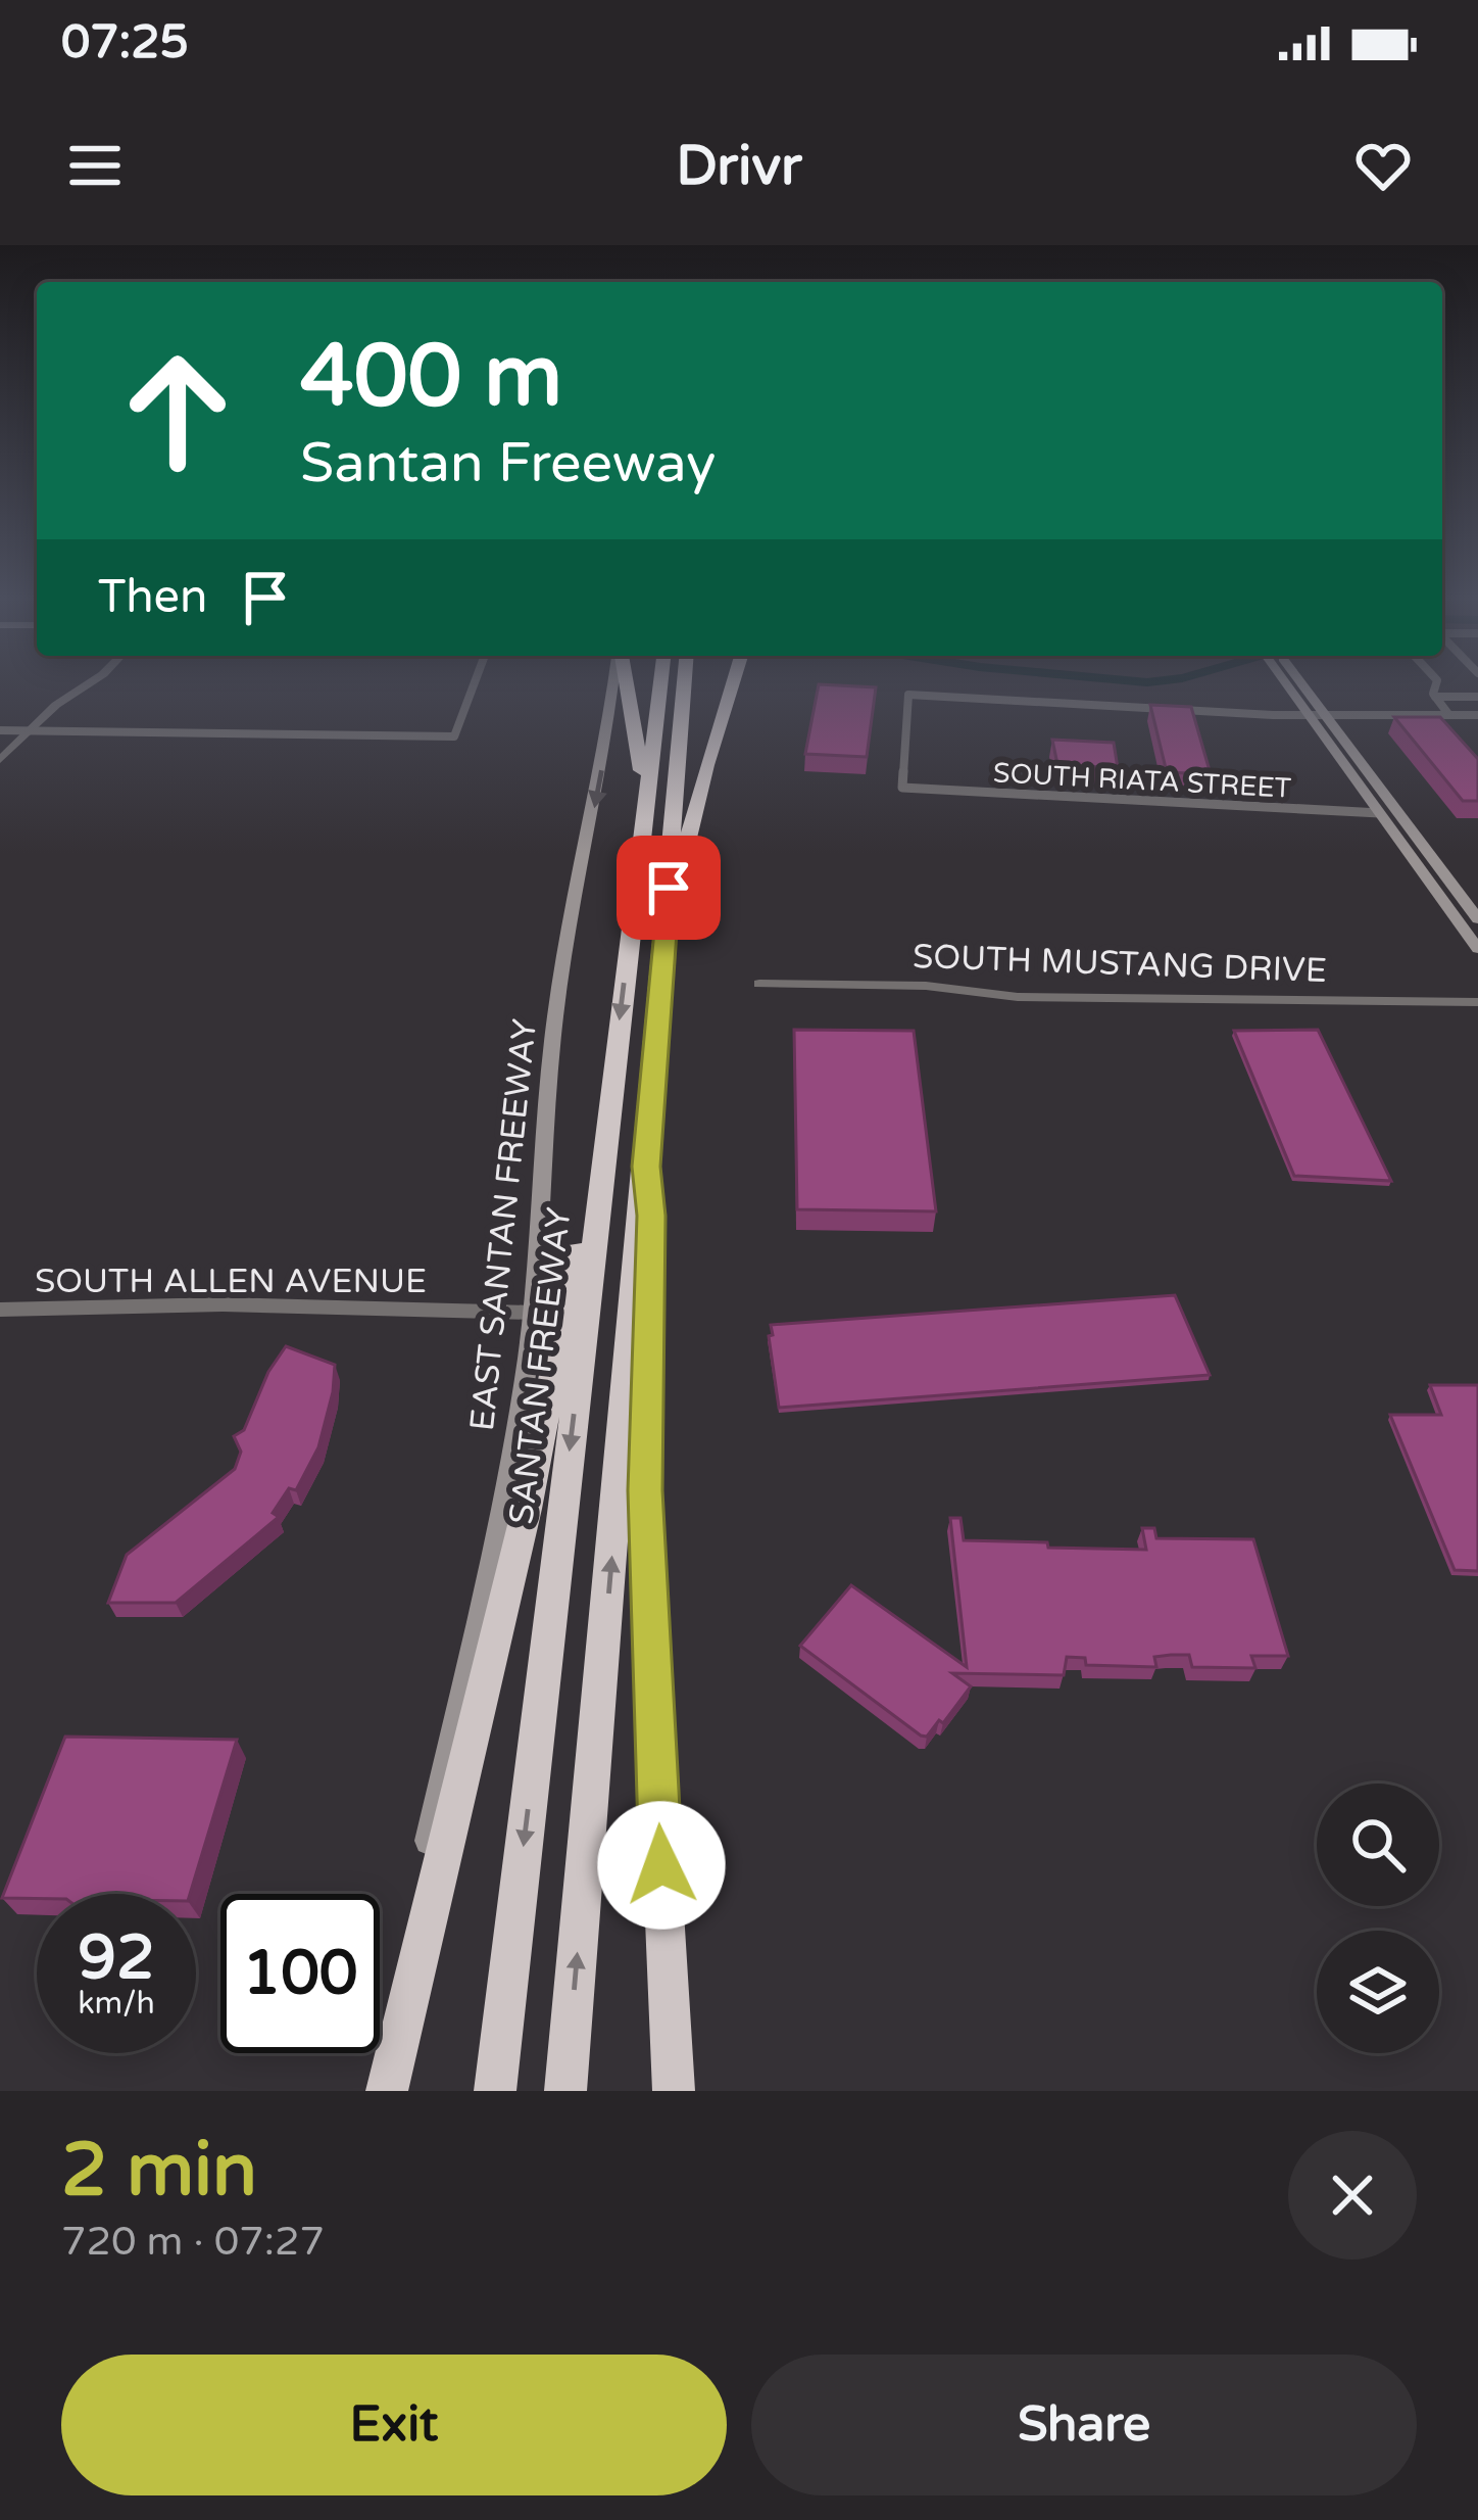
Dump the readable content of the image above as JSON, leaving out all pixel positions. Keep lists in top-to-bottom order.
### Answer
{
  "streets": {
    "highway": ["SANTAN FREEWAY"],
    "main road": ["EAST SANTAN FREEWAY"],
    "street": ["SOUTH RIATA STREET", "SOUTH MUSTANG DRIVE", "SOUTH ALLEN AVENUE"]
  },
  "crossings": [
    ["EAST SANTAN FREEWAY", "SOUTH ALLEN AVENUE"]
  ],
  "one_way": ["EAST SANTAN FREEWAY"],
  "page": {
    "status": "07:25",
    "header": "Drivr",
    "turn": ["400 m", "Santan Freeway"],
    "then": "Then",
    "speed": "92 km/h",
    "limit": "100",
    "heading": ["2 min", "720 m · 07:27"],
    "buttons": ["Exit", "Share"]
  }
}
